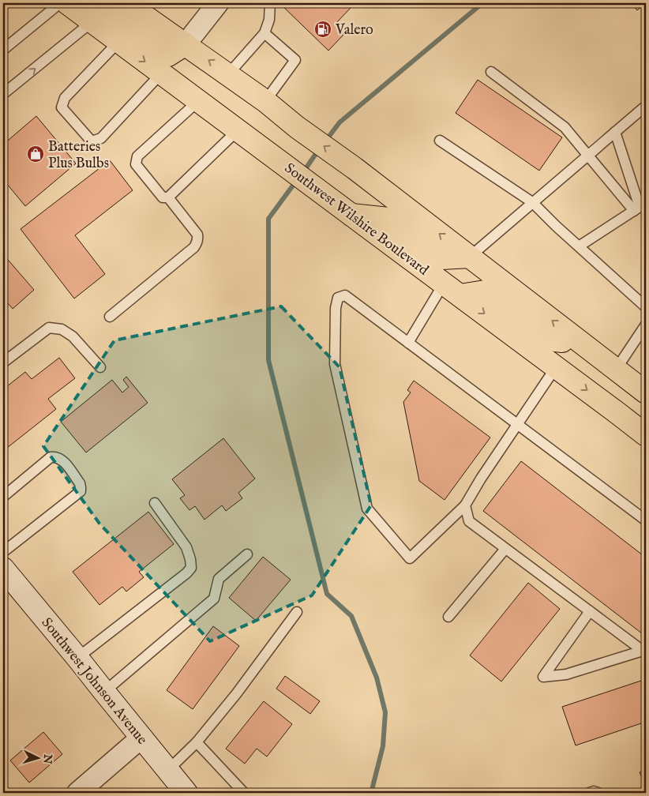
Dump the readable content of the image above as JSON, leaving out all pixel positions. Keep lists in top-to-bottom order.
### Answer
{
  "streets": {
    "main road": ["Southwest Wilshire Boulevard"],
    "street": ["Southwest Johnson Avenue"]
  },
  "places": {
    "fuel station": ["Valero"],
    "shop": ["Batteries Plus Bulbs"]
  },
  "north": "right"
}
